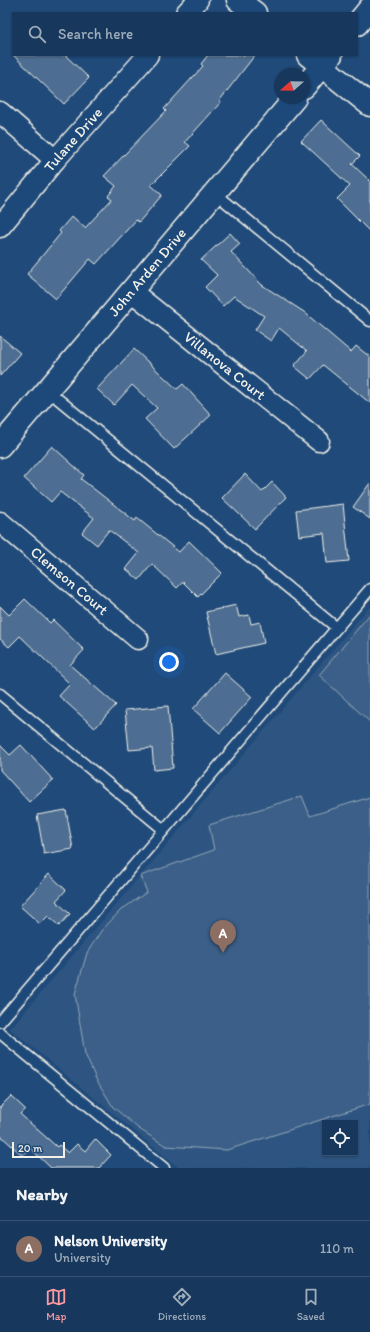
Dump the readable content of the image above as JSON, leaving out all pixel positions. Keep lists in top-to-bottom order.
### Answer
{
  "streets": {
    "street": [
      "Tulane Drive",
      "John Arden Drive",
      "Villanova Court",
      "Clemson Court"
    ]
  },
  "crossings": [
    ["John Arden Drive", "Villanova Court"]
  ],
  "scale_bar": "20 m",
  "north": "left",
  "page": {
    "search": "Search here",
    "pins": "A",
    "scale": "20 m",
    "heading": "Nearby",
    "list": [
      {
        "mark": "A",
        "name": "Nelson University",
        "note": "University",
        "value": "110 m"
      }
    ],
    "nav": ["Map", "Directions", "Saved"]
  }
}
